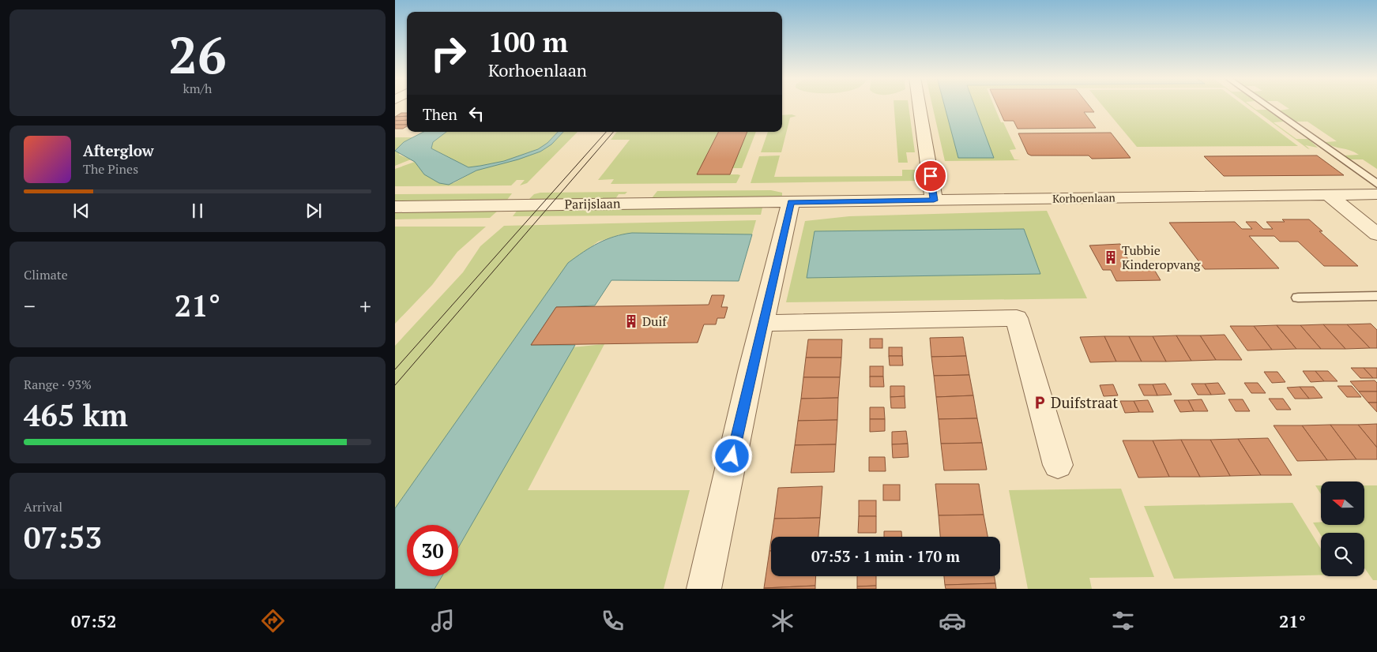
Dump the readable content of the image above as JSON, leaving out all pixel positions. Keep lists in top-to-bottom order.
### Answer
{
  "streets": {
    "street": ["Korhoenlaan", "Parijslaan"]
  },
  "crossings": [
    ["Korhoenlaan", "Parijslaan"]
  ],
  "places": {
    "building": ["Tubbie Kinderopvang", "Duif"],
    "parking": ["Duifstraat"]
  },
  "north": "left",
  "page": {
    "tile": [
      ["26", "km/h"],
      "Climate",
      ["Range · 93%", "465 km"],
      ["Arrival", "07:53"]
    ],
    "turn": ["100 m", "Korhoenlaan"],
    "then": "Then",
    "song": ["Afterglow", "The Pines"],
    "heat": ["−", "21°", "+"],
    "limit": "30",
    "trip": "07:53 · 1 min · 170 m",
    "tabs": ["07:52", "21°"]
  }
}
